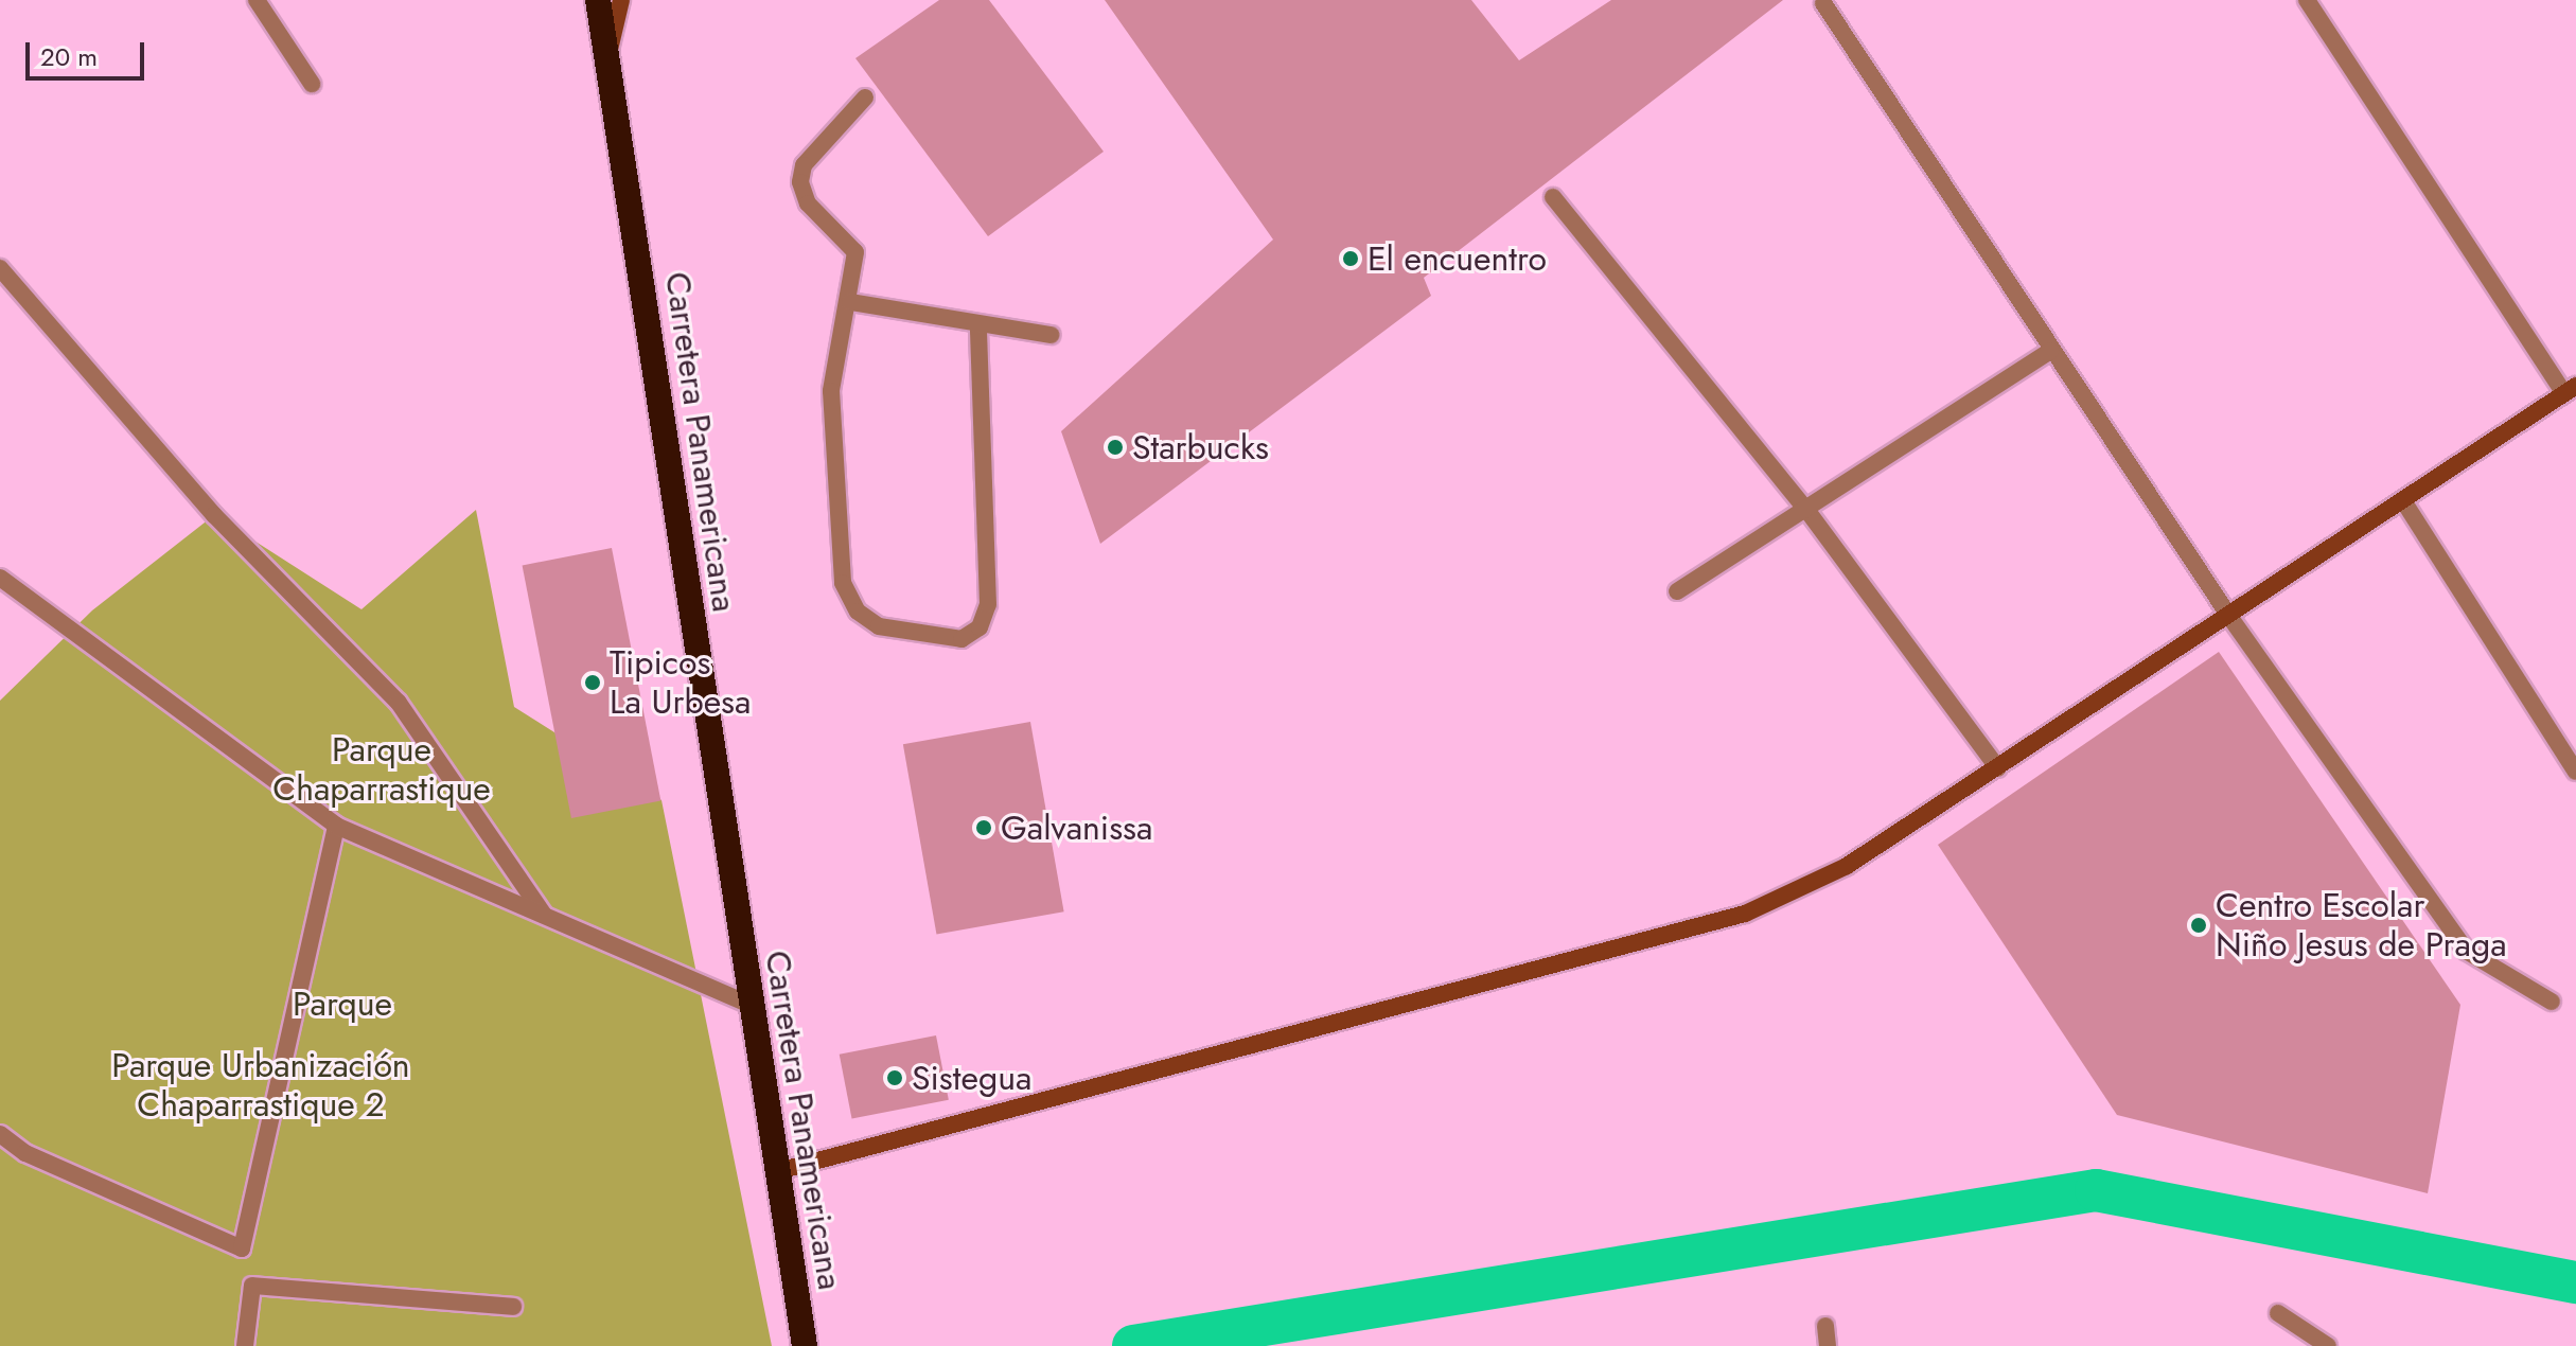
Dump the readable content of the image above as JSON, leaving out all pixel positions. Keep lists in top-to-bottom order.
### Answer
{
  "streets": {
    "highway": ["Carretera Panamericana"]
  },
  "parks": ["Parque Chaparrastique", "Parque", "Parque Urbanización Chaparrastique 2"],
  "places": [
    "El encuentro",
    "Starbucks",
    "Tipicos La Urbesa",
    "Galvanissa",
    "Centro Escolar Niño Jesus de Praga",
    "Sistegua"
  ],
  "scale_bar": "20 m"
}
